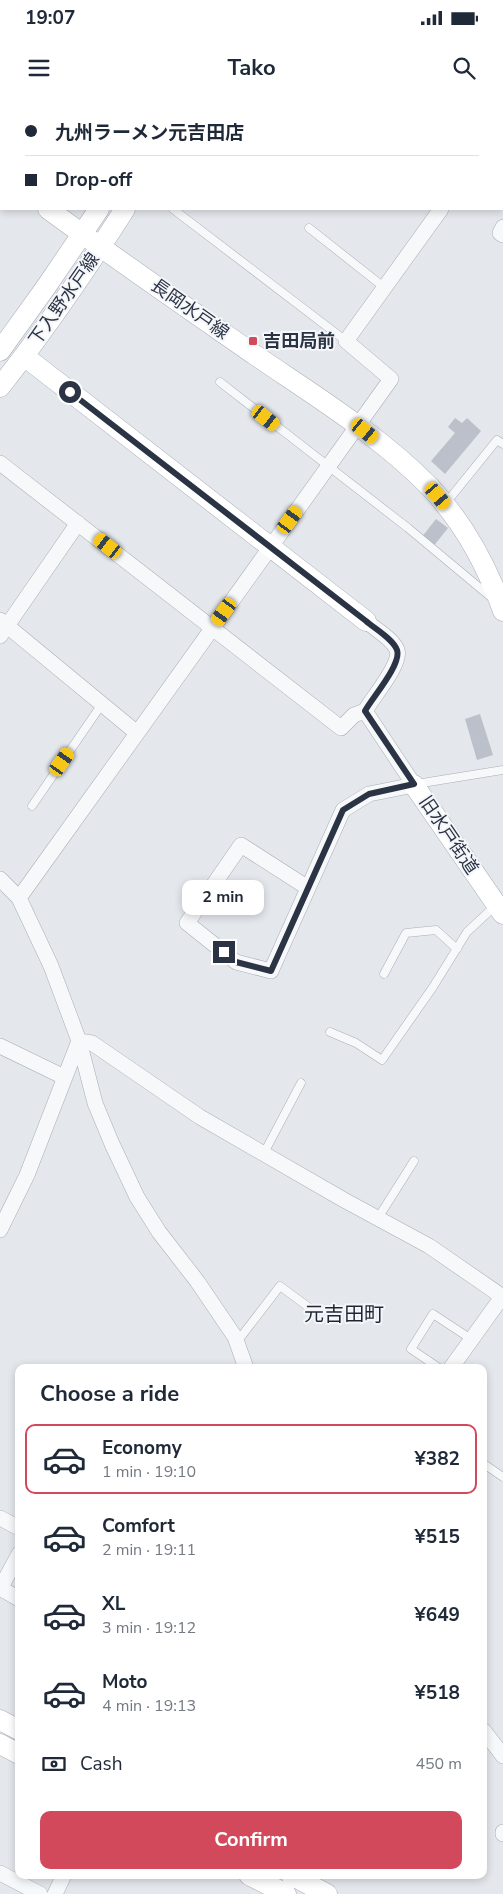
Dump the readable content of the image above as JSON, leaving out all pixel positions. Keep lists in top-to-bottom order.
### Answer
{
  "streets": {
    "main road": ["下入野水戸線", "長岡水戸線", "旧水戸街道"]
  },
  "crossings": [
    ["下入野水戸線", "長岡水戸線"]
  ],
  "districts": ["元吉田町"],
  "places": {
    "transit": ["吉田局前"]
  },
  "page": {
    "status": "19:07",
    "header": "Tako",
    "banner": ["九州ラーメン元吉田店", "Drop-off"],
    "bubble": "2 min",
    "heading": "Choose a ride",
    "list": [
      {
        "name": "Economy",
        "note": "1 min · 19:10",
        "value": "¥382"
      },
      {
        "name": "Comfort",
        "note": "2 min · 19:11",
        "value": "¥515"
      },
      {
        "name": "XL",
        "note": "3 min · 19:12",
        "value": "¥649"
      },
      {
        "name": "Moto",
        "note": "4 min · 19:13",
        "value": "¥518"
      }
    ],
    "pay": ["Cash", "450 m"],
    "buttons": "Confirm"
  }
}
